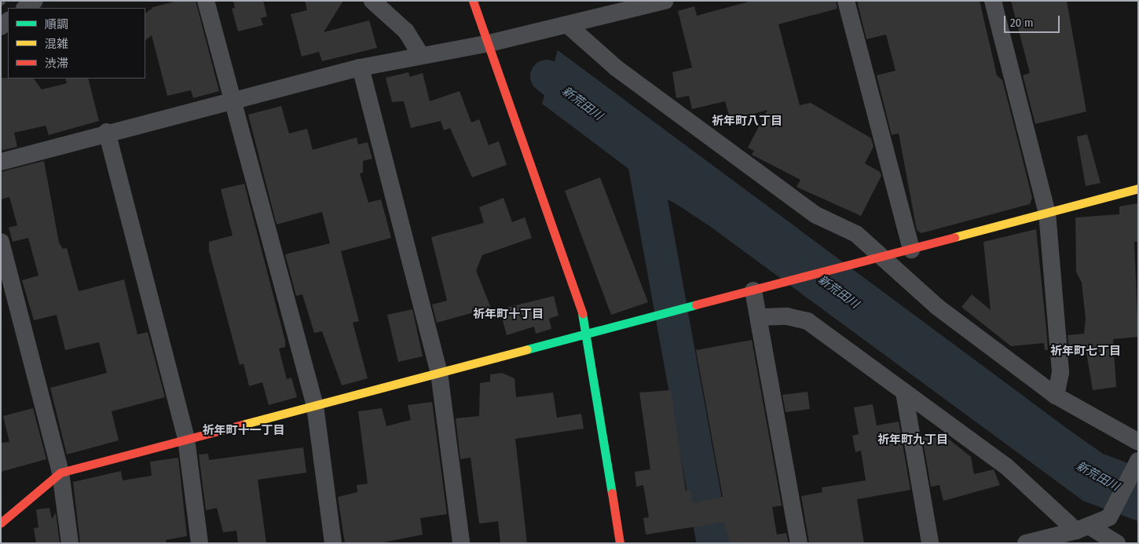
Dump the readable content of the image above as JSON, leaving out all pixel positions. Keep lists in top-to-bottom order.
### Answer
{
  "districts": [
    "祈年町八丁目",
    "祈年町十丁目",
    "祈年町七丁目",
    "祈年町十一丁目",
    "祈年町九丁目"
  ],
  "water": ["新荒田川"],
  "legend": ["順調", "混雑", "渋滞"],
  "scale_bar": "20 m"
}
